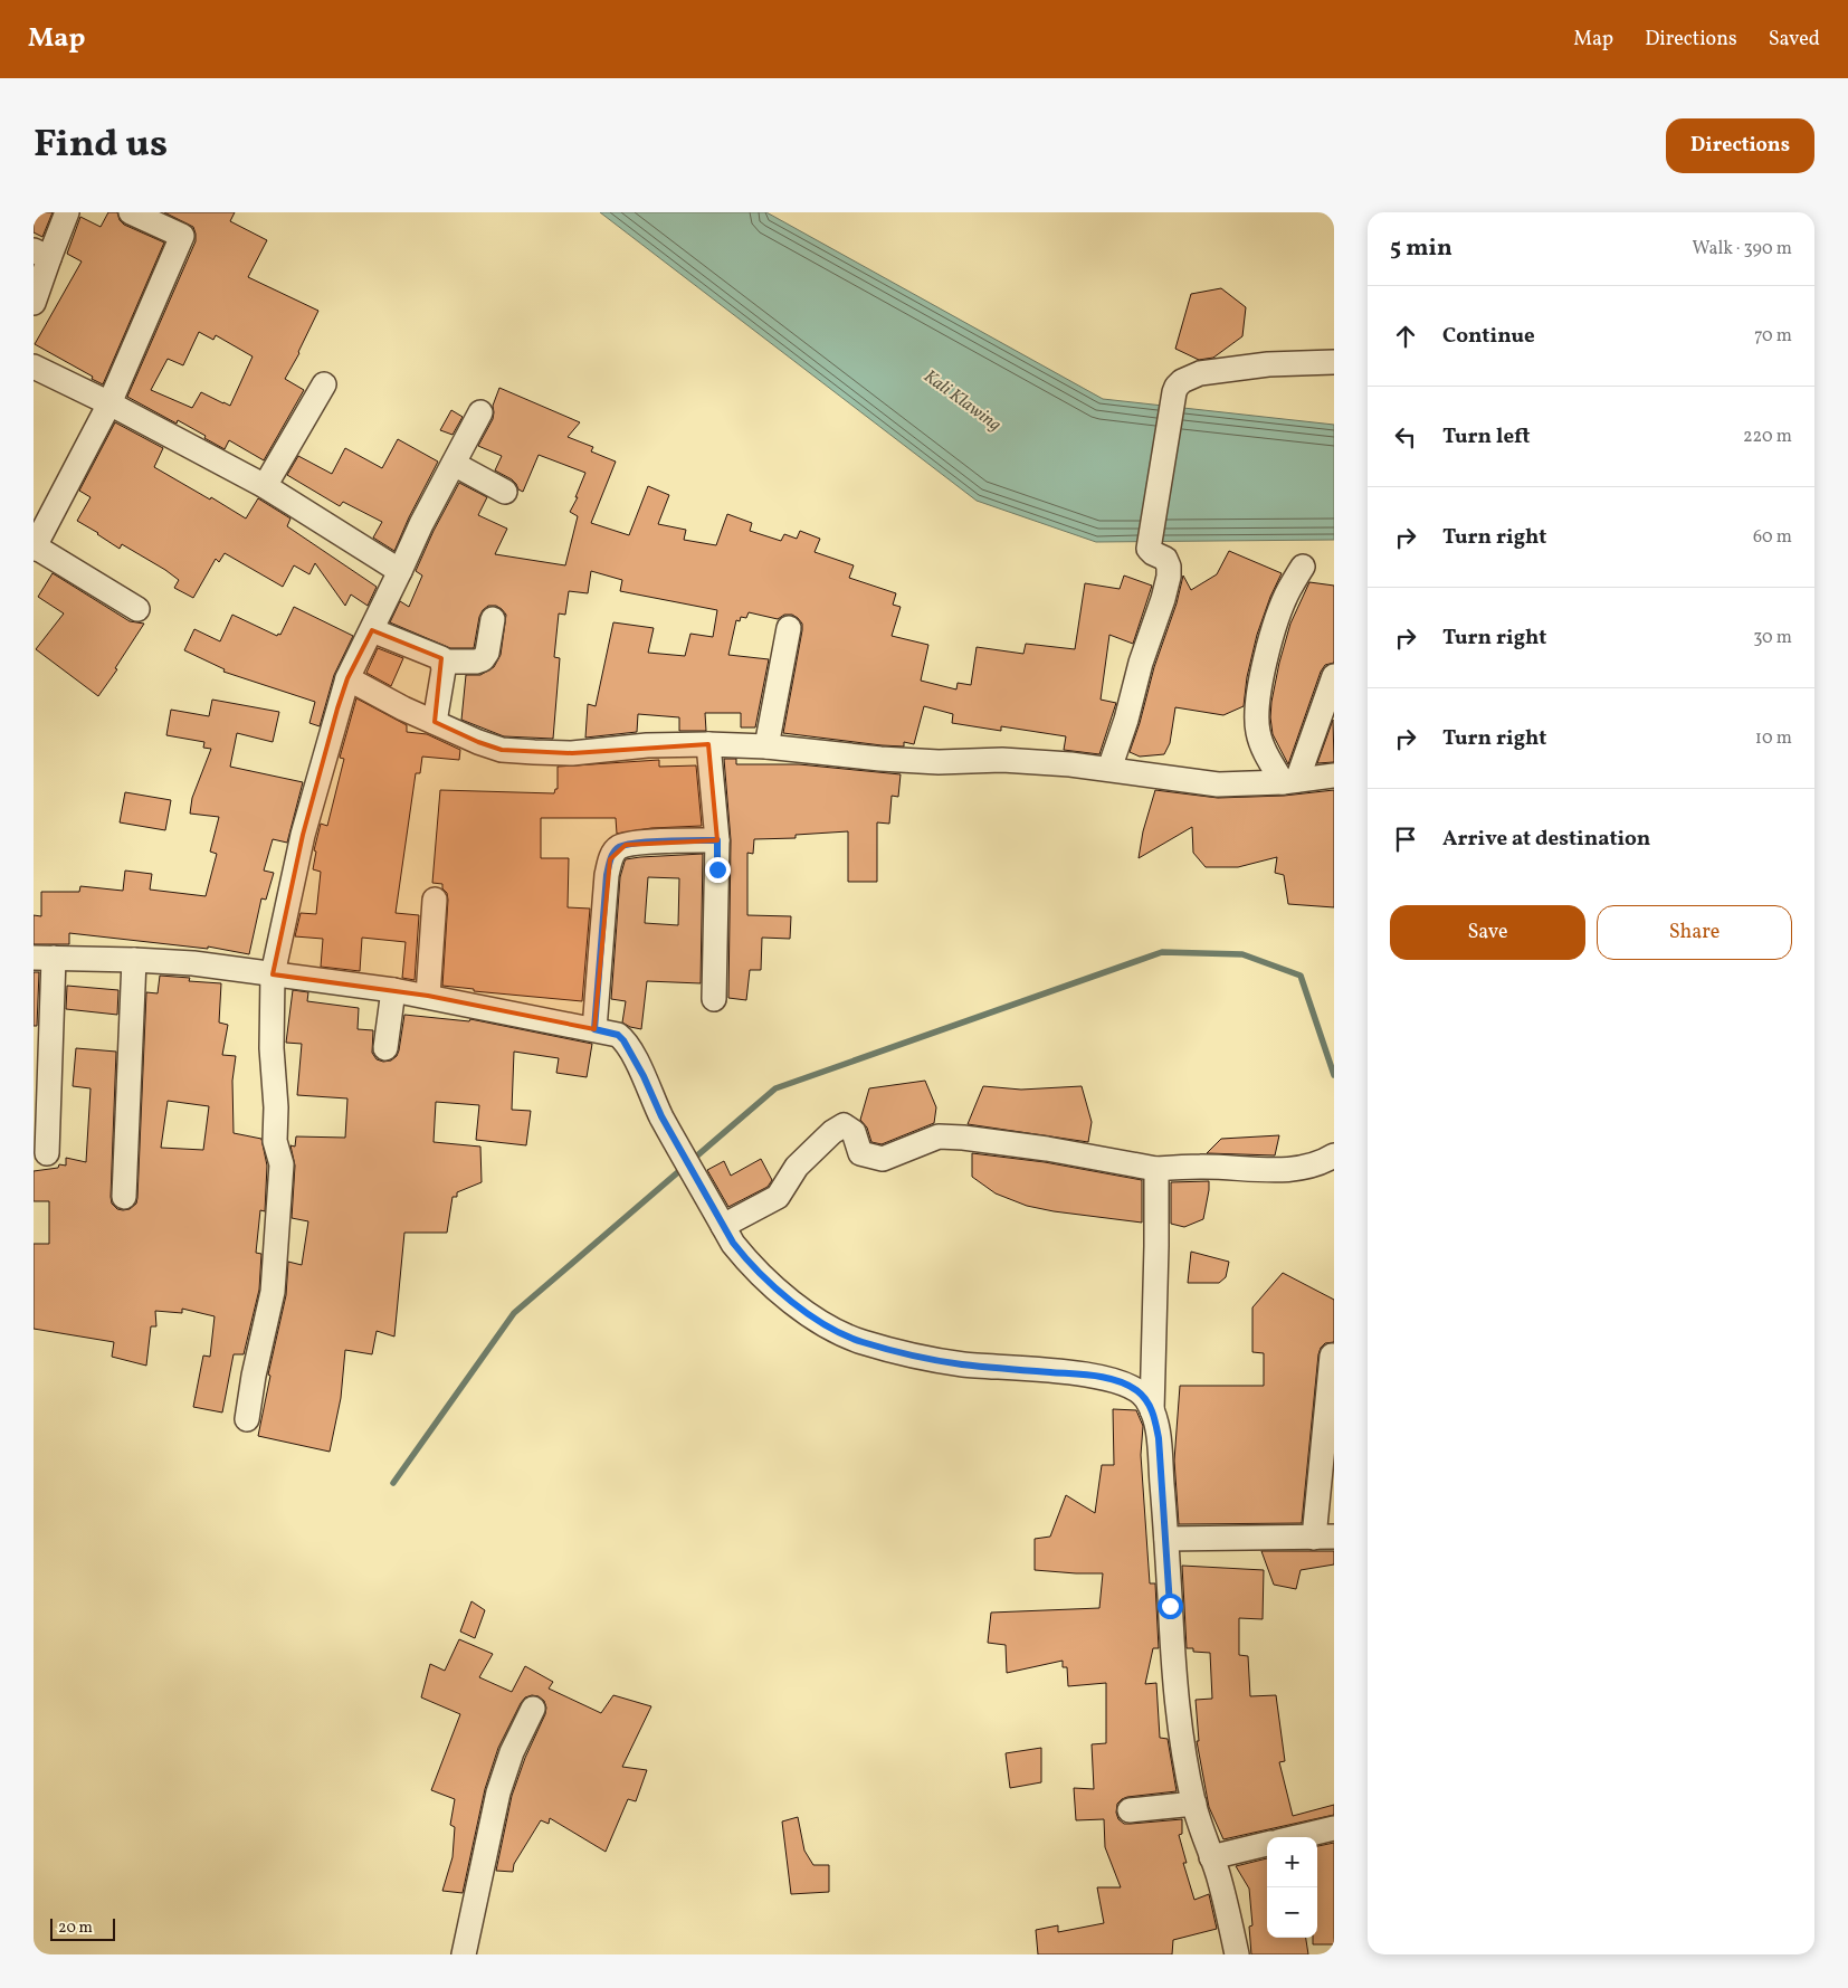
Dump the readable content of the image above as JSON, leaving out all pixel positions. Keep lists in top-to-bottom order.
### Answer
{
  "water": ["Kali Klawing"],
  "scale_bar": "20 m",
  "page": {
    "header": "Map",
    "nav": ["Map", "Directions", "Saved"],
    "title": "Find us",
    "buttons": [
      "Directions",
      ["Save", "Share"]
    ],
    "heading": ["5 min", "Walk · 390 m"],
    "list": [
      ["Continue", "70 m"],
      ["Turn left", "220 m"],
      ["Turn right", "60 m"],
      ["Turn right", "30 m"],
      ["Turn right", "10 m"],
      "Arrive at destination"
    ],
    "map_buttons": ["+", "−"],
    "scale": "20 m"
  }
}
